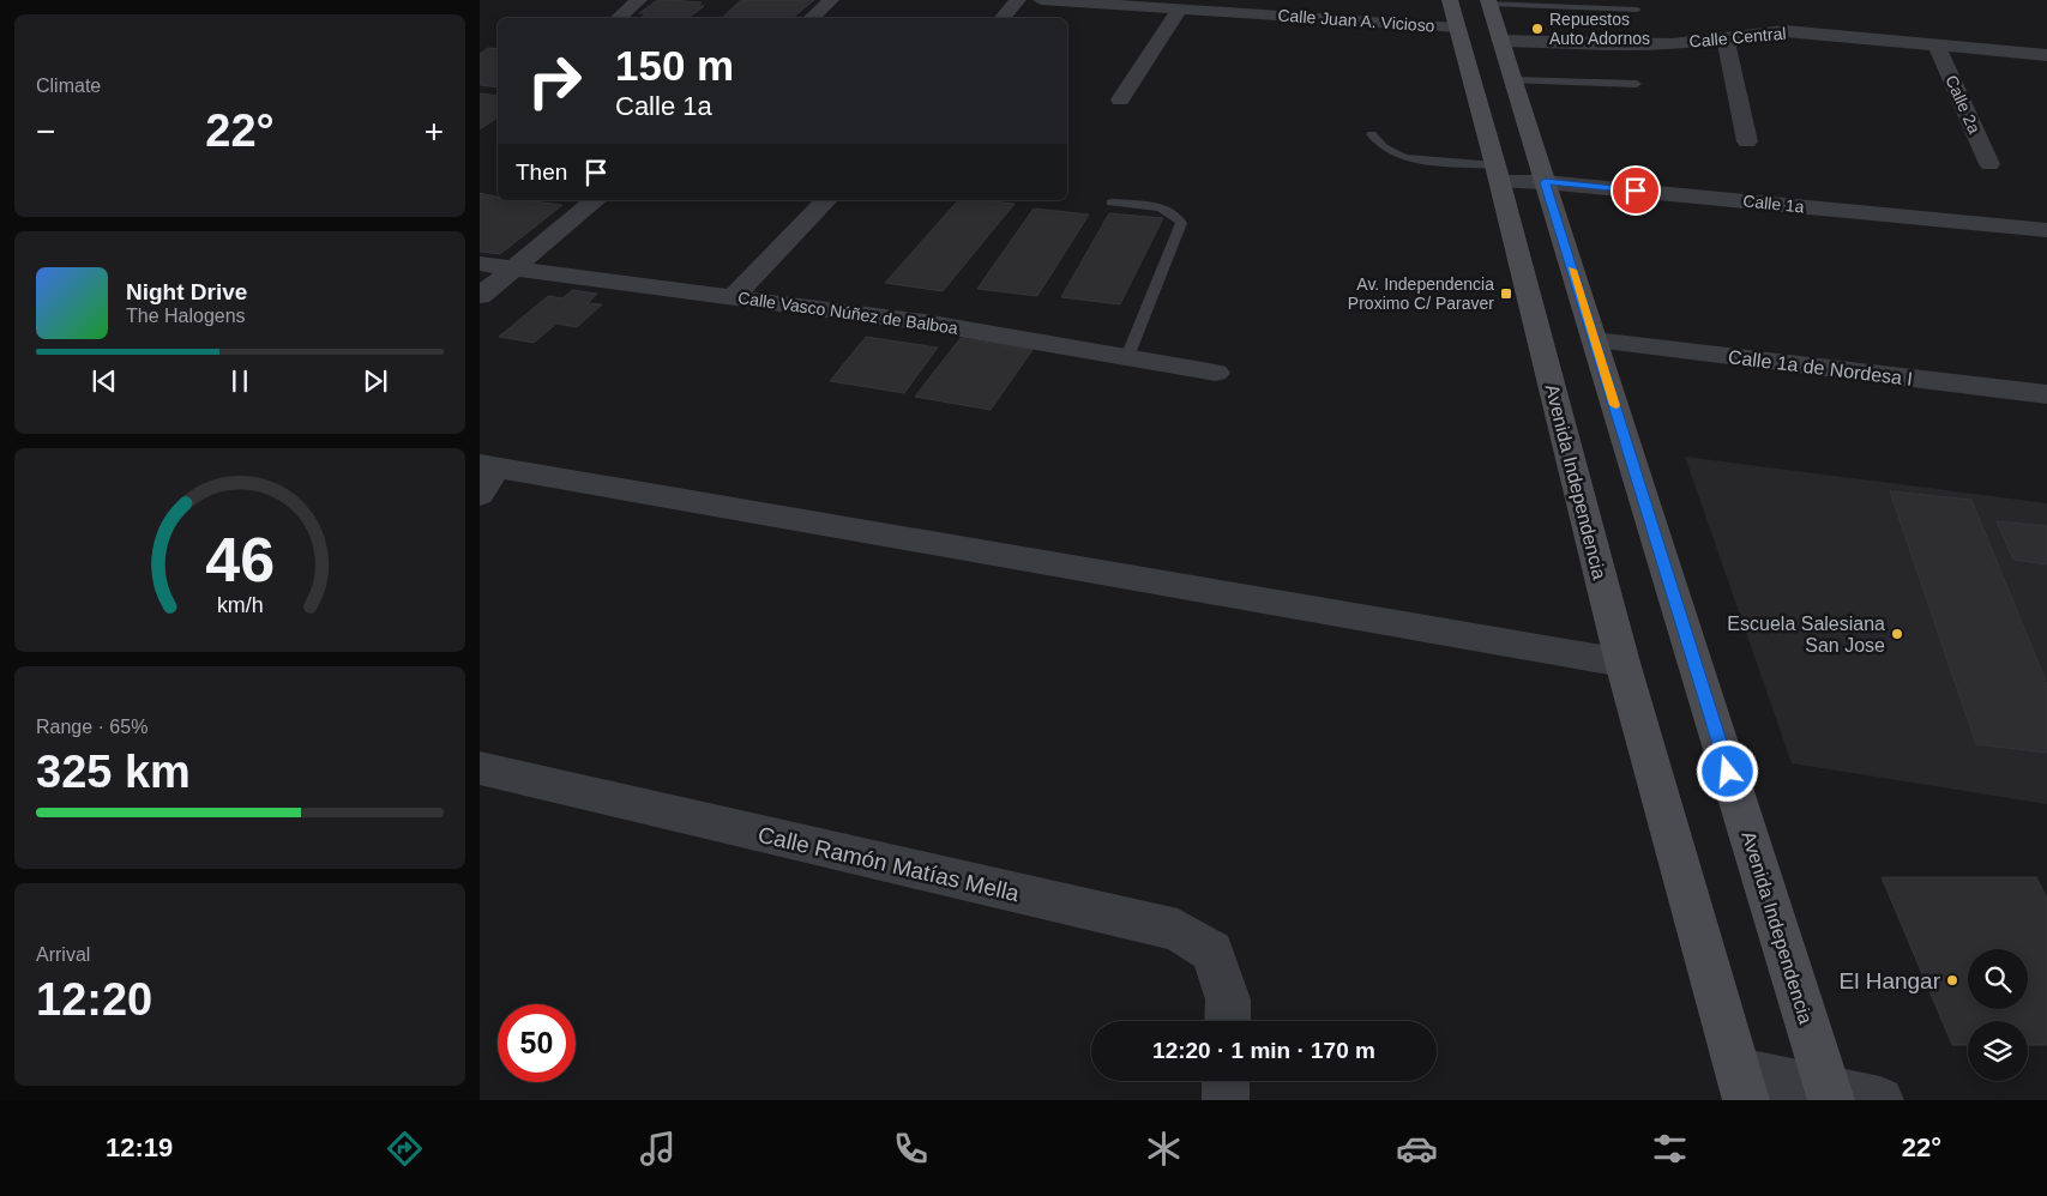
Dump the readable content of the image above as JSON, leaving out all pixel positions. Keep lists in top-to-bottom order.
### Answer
{
  "streets": {
    "main road": ["Avenida Independencia"],
    "street": [
      "Calle Juan A. Vicioso",
      "Calle Central",
      "Calle 2a",
      "Calle 1a",
      "Calle Vasco Núñez de Balboa",
      "Calle 1a de Nordesa I",
      "Calle Ramón Matías Mella"
    ]
  },
  "crossings": [
    ["Calle Juan A. Vicioso", "Avenida Independencia"],
    ["Calle Central", "Calle 2a"],
    ["Calle Central", "Avenida Independencia"],
    ["Calle 1a", "Avenida Independencia"],
    ["Calle 1a de Nordesa I", "Avenida Independencia"]
  ],
  "places": {
    "other": ["Repuestos Auto Adornos", "Escuela Salesiana San Jose", "El Hangar"],
    "transit": ["Av. Independencia Proximo C/ Paraver"]
  },
  "page": {
    "tile": [
      "Climate",
      ["Range · 65%", "325 km"],
      ["Arrival", "12:20"]
    ],
    "turn": ["150 m", "Calle 1a"],
    "heat": ["−", "22°", "+"],
    "then": "Then",
    "song": ["Night Drive", "The Halogens"],
    "limit": "50",
    "trip": "12:20 · 1 min · 170 m",
    "tabs": ["12:19", "22°"],
    "gauge": ["46", "km/h"]
  }
}
